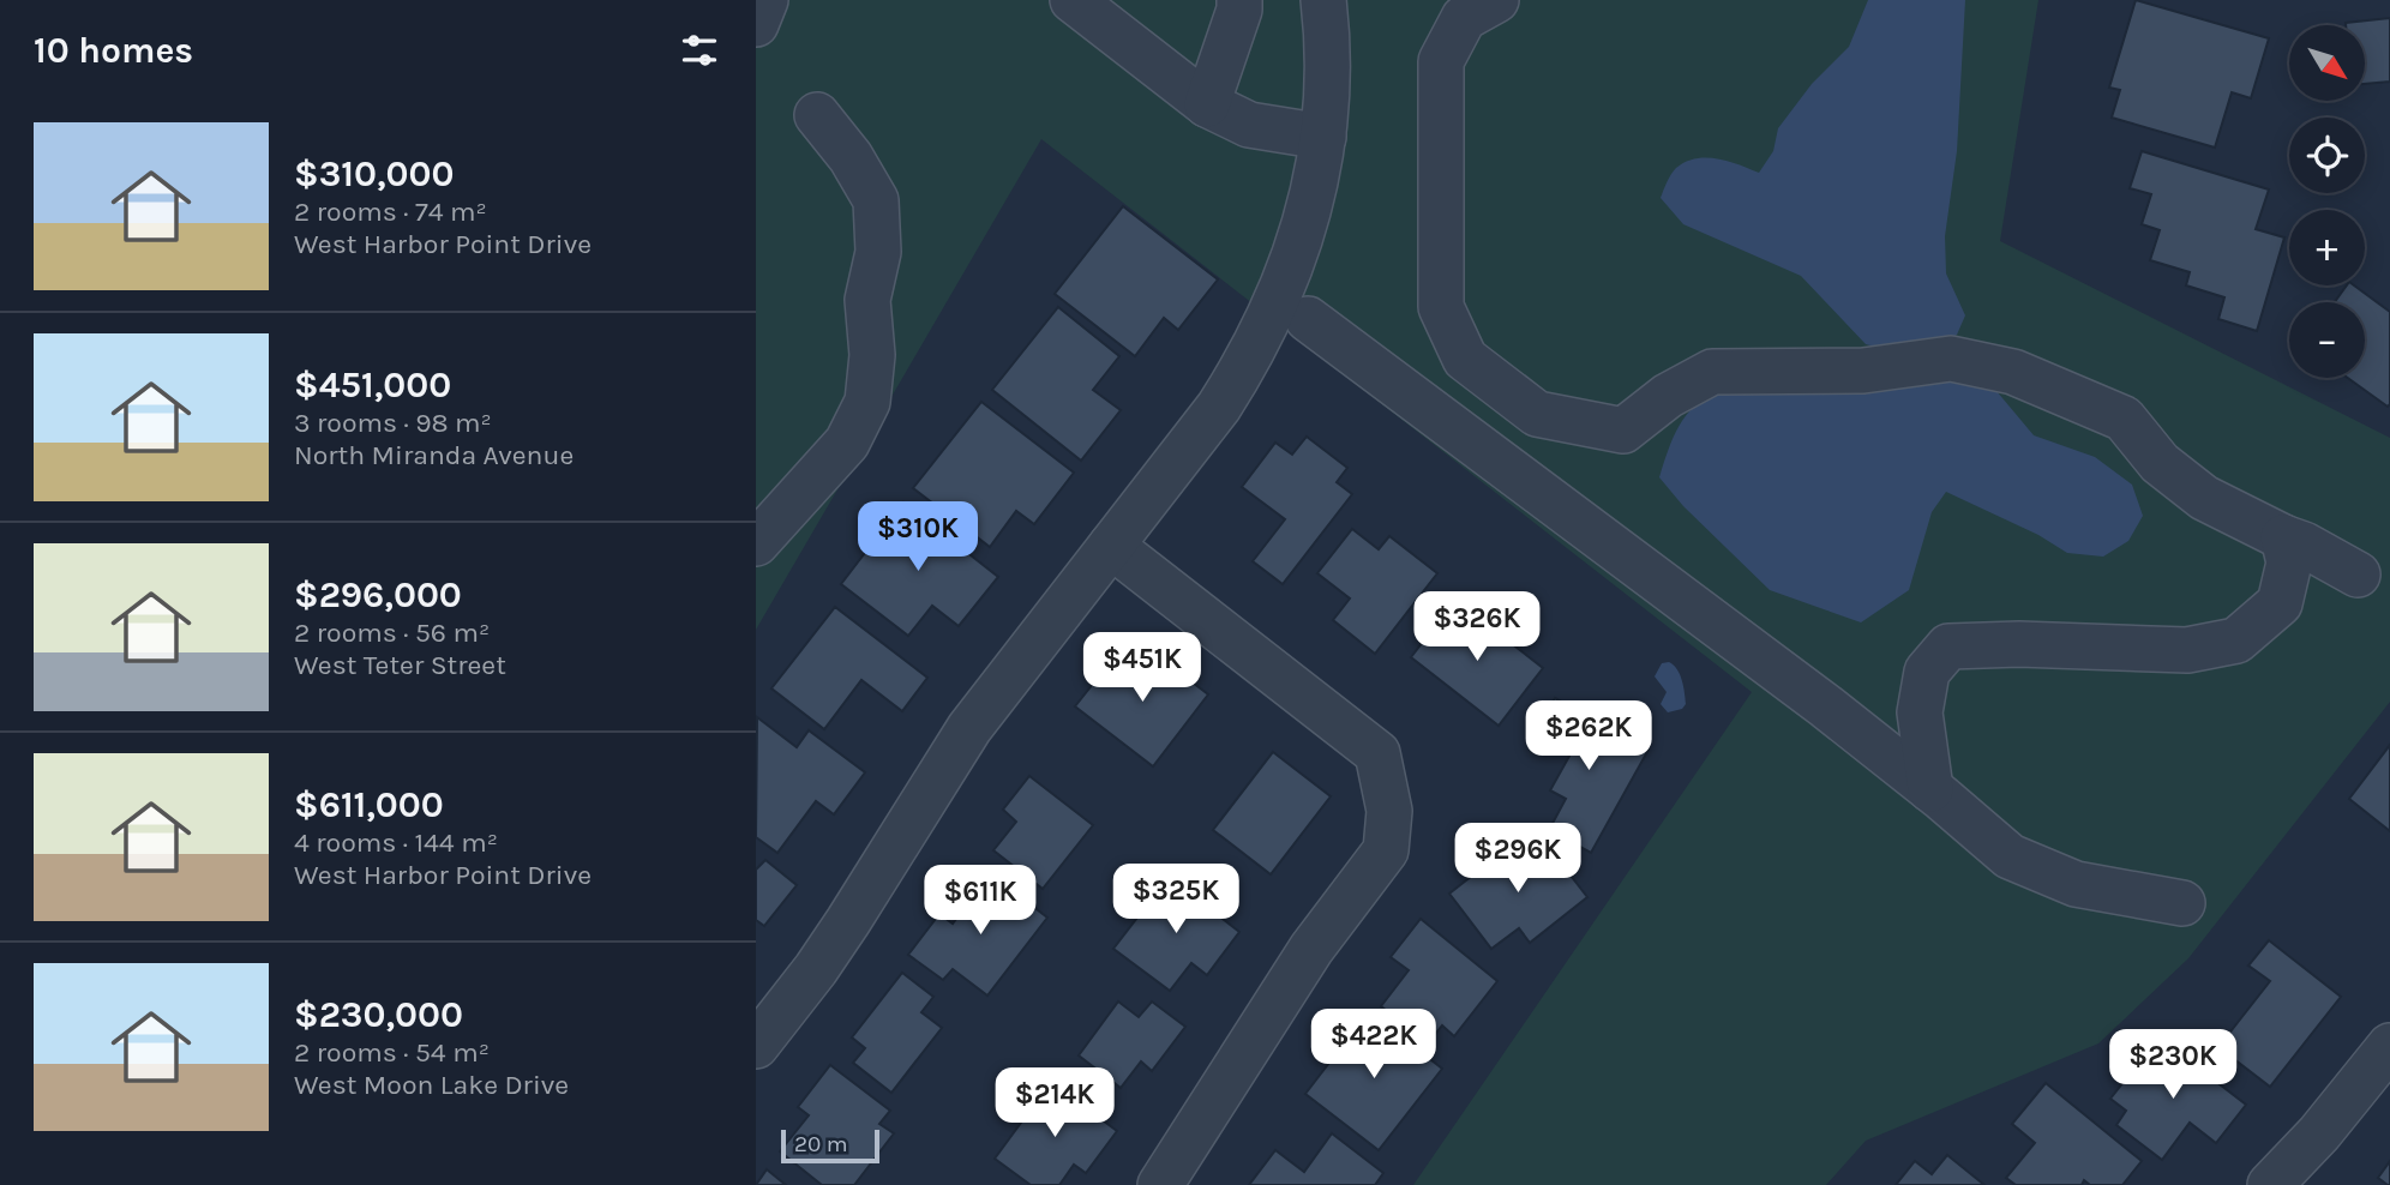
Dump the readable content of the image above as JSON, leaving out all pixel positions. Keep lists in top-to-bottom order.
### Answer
{
  "scale_bar": "20 m",
  "north": "bottom right",
  "page": {
    "heading": "10 homes",
    "map_buttons": ["+", "−"],
    "list": [
      {
        "name": "$310,000",
        "note": "2 rooms · 74 m² · West Harbor Point Drive"
      },
      {
        "name": "$451,000",
        "note": "3 rooms · 98 m² · North Miranda Avenue"
      },
      {
        "name": "$296,000",
        "note": "2 rooms · 56 m² · West Teter Street"
      },
      {
        "name": "$611,000",
        "note": "4 rooms · 144 m² · West Harbor Point Drive"
      },
      {
        "name": "$230,000",
        "note": "2 rooms · 54 m² · West Moon Lake Drive"
      }
    ],
    "price": [
      "$310K",
      "$326K",
      "$451K",
      "$262K",
      "$296K",
      "$325K",
      "$611K",
      "$422K",
      "$230K",
      "$214K"
    ],
    "scale": "20 m"
  }
}
